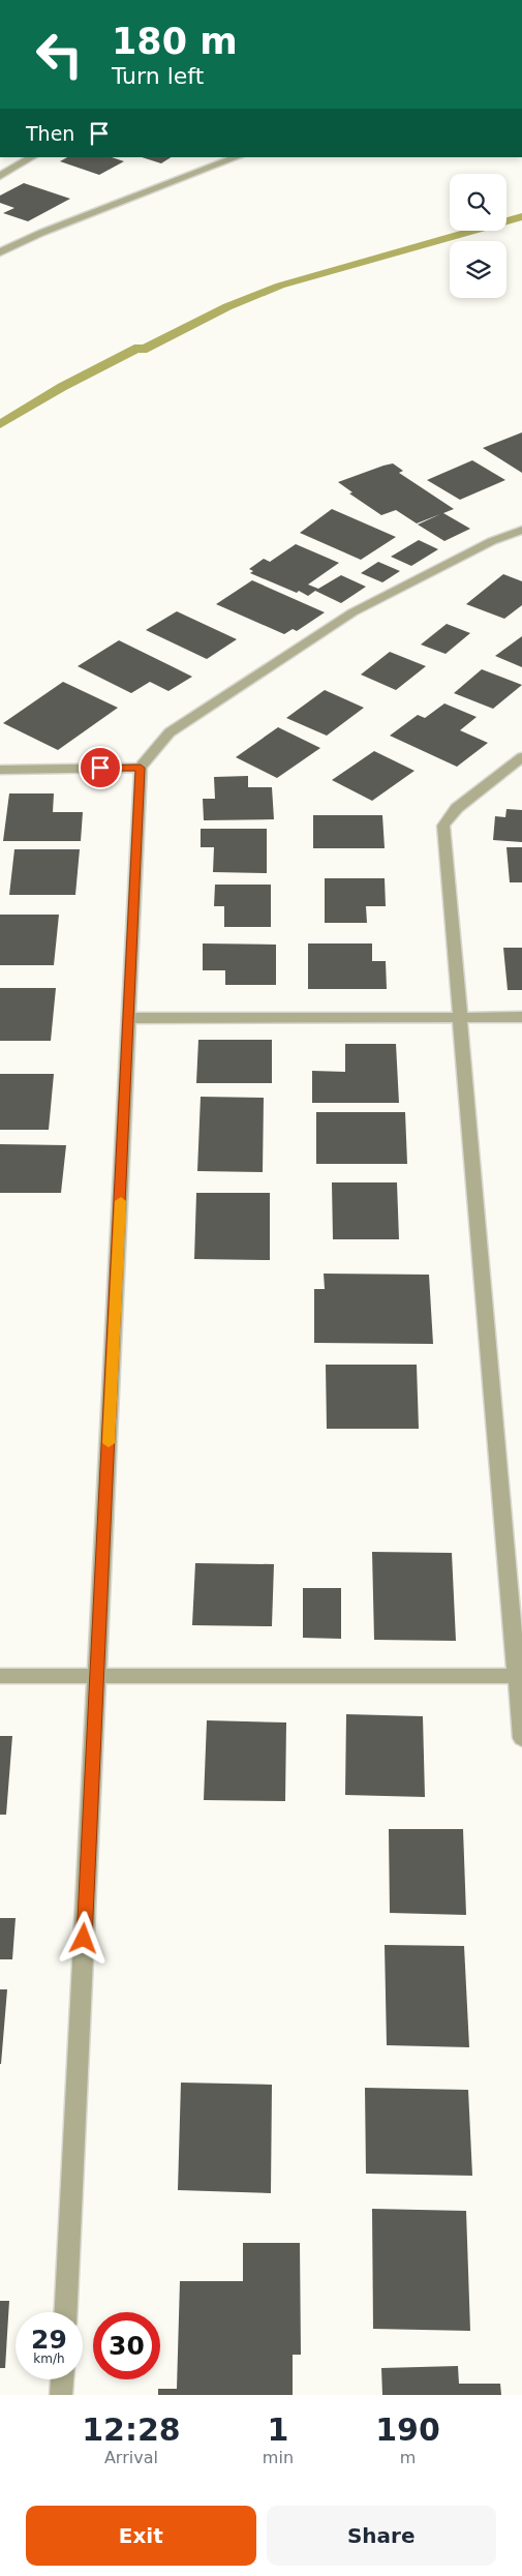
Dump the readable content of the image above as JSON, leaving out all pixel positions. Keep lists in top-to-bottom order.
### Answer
{
  "page": {
    "turn": ["180 m", "Turn left"],
    "then": "Then",
    "speed": "29 km/h",
    "limit": "30",
    "eta": [
      "12:28",
      "Arrival",
      "1",
      "min",
      "190",
      "m"
    ],
    "buttons": ["Exit", "Share"]
  }
}
